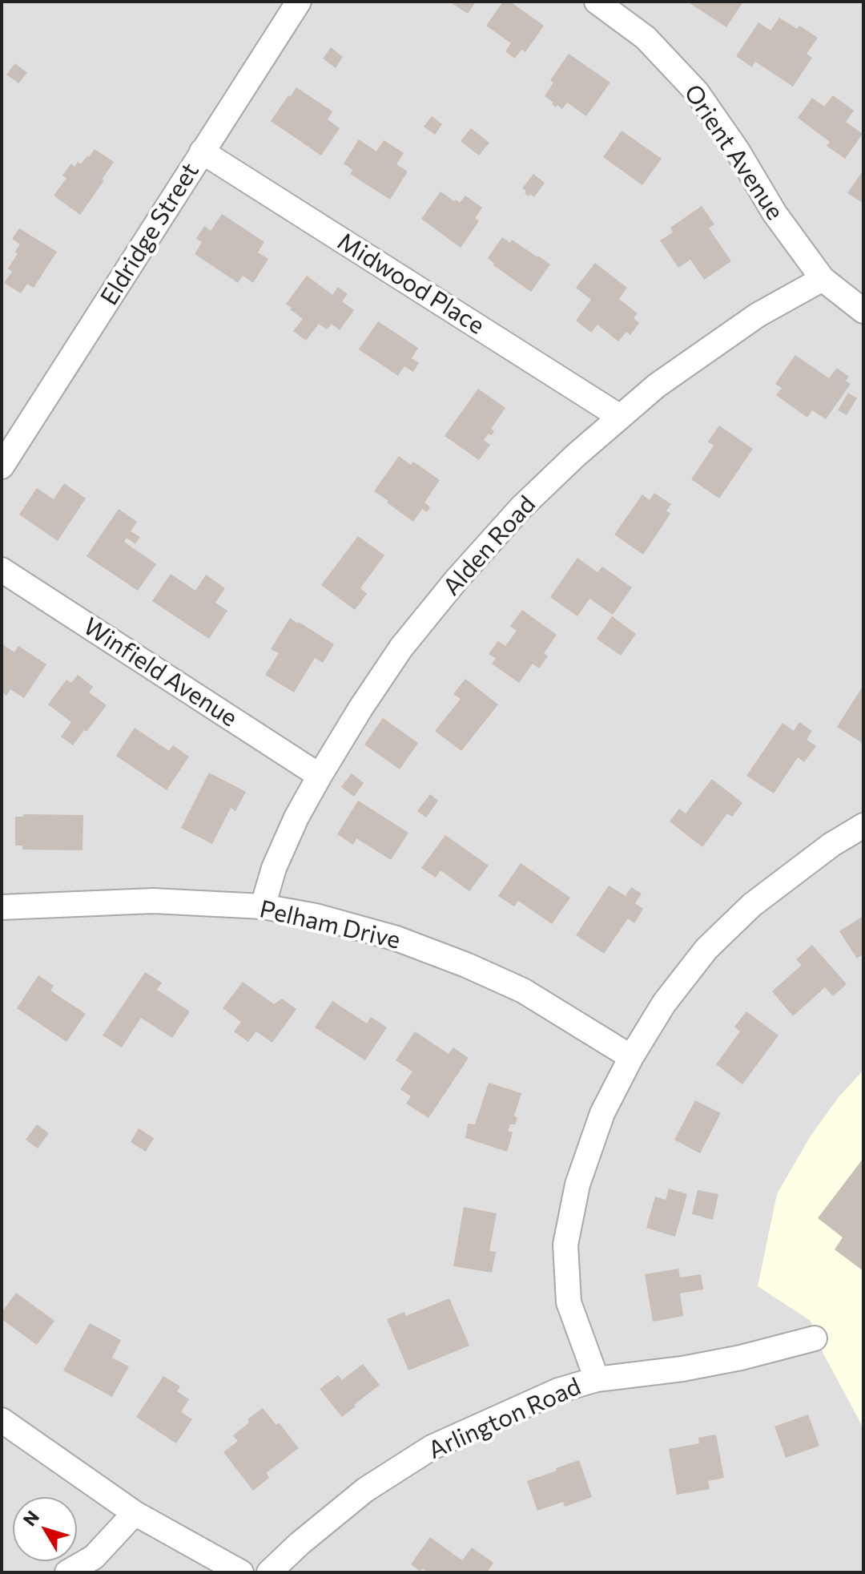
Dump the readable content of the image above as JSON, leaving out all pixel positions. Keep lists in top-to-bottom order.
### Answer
{
  "streets": {
    "street": [
      "Orient Avenue",
      "Eldridge Street",
      "Midwood Place",
      "Alden Road",
      "Winfield Avenue",
      "Pelham Drive",
      "Arlington Road"
    ]
  },
  "crossings": [
    ["Orient Avenue", "Alden Road"],
    ["Eldridge Street", "Midwood Place"],
    ["Midwood Place", "Alden Road"],
    ["Alden Road", "Winfield Avenue"],
    ["Alden Road", "Pelham Drive"]
  ],
  "north": "top left"
}
